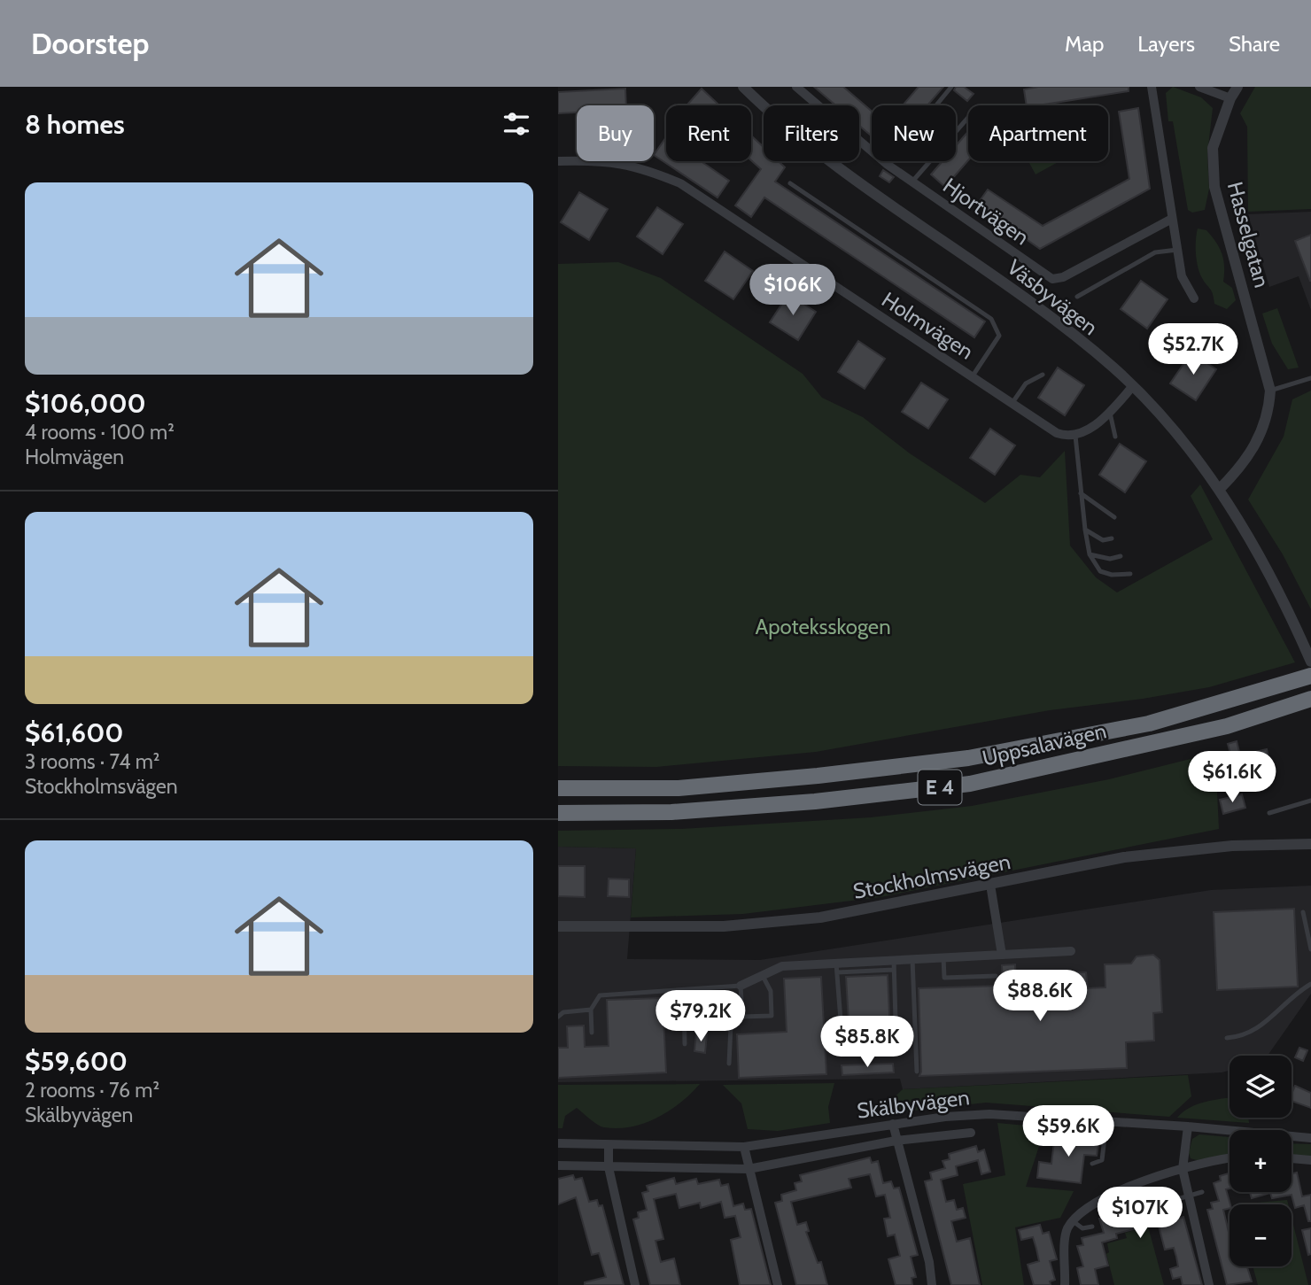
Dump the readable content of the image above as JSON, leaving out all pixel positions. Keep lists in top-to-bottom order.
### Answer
{
  "streets": {
    "highway": ["Uppsalavägen", "E 4"],
    "street": [
      "Hjortvägen",
      "Hasselgatan",
      "Väsbyvägen",
      "Holmvägen",
      "Stockholmsvägen",
      "Skälbyvägen"
    ]
  },
  "crossings": [
    ["Hasselgatan", "Väsbyvägen"]
  ],
  "parks": ["Apoteksskogen"],
  "page": {
    "header": "Doorstep",
    "nav": ["Map", "Layers", "Share"],
    "heading": "8 homes",
    "chip": [
      "Buy",
      "Rent",
      "Filters",
      "New",
      "Apartment"
    ],
    "list": [
      {
        "name": "$106,000",
        "note": "4 rooms · 100 m² · Holmvägen"
      },
      {
        "name": "$61,600",
        "note": "3 rooms · 74 m² · Stockholmsvägen"
      },
      {
        "name": "$59,600",
        "note": "2 rooms · 76 m² · Skälbyvägen"
      }
    ],
    "price": [
      "$106K",
      "$52.7K",
      "$61.6K",
      "$88.6K",
      "$79.2K",
      "$85.8K",
      "$59.6K",
      "$107K"
    ],
    "map_buttons": ["+", "−"]
  }
}
